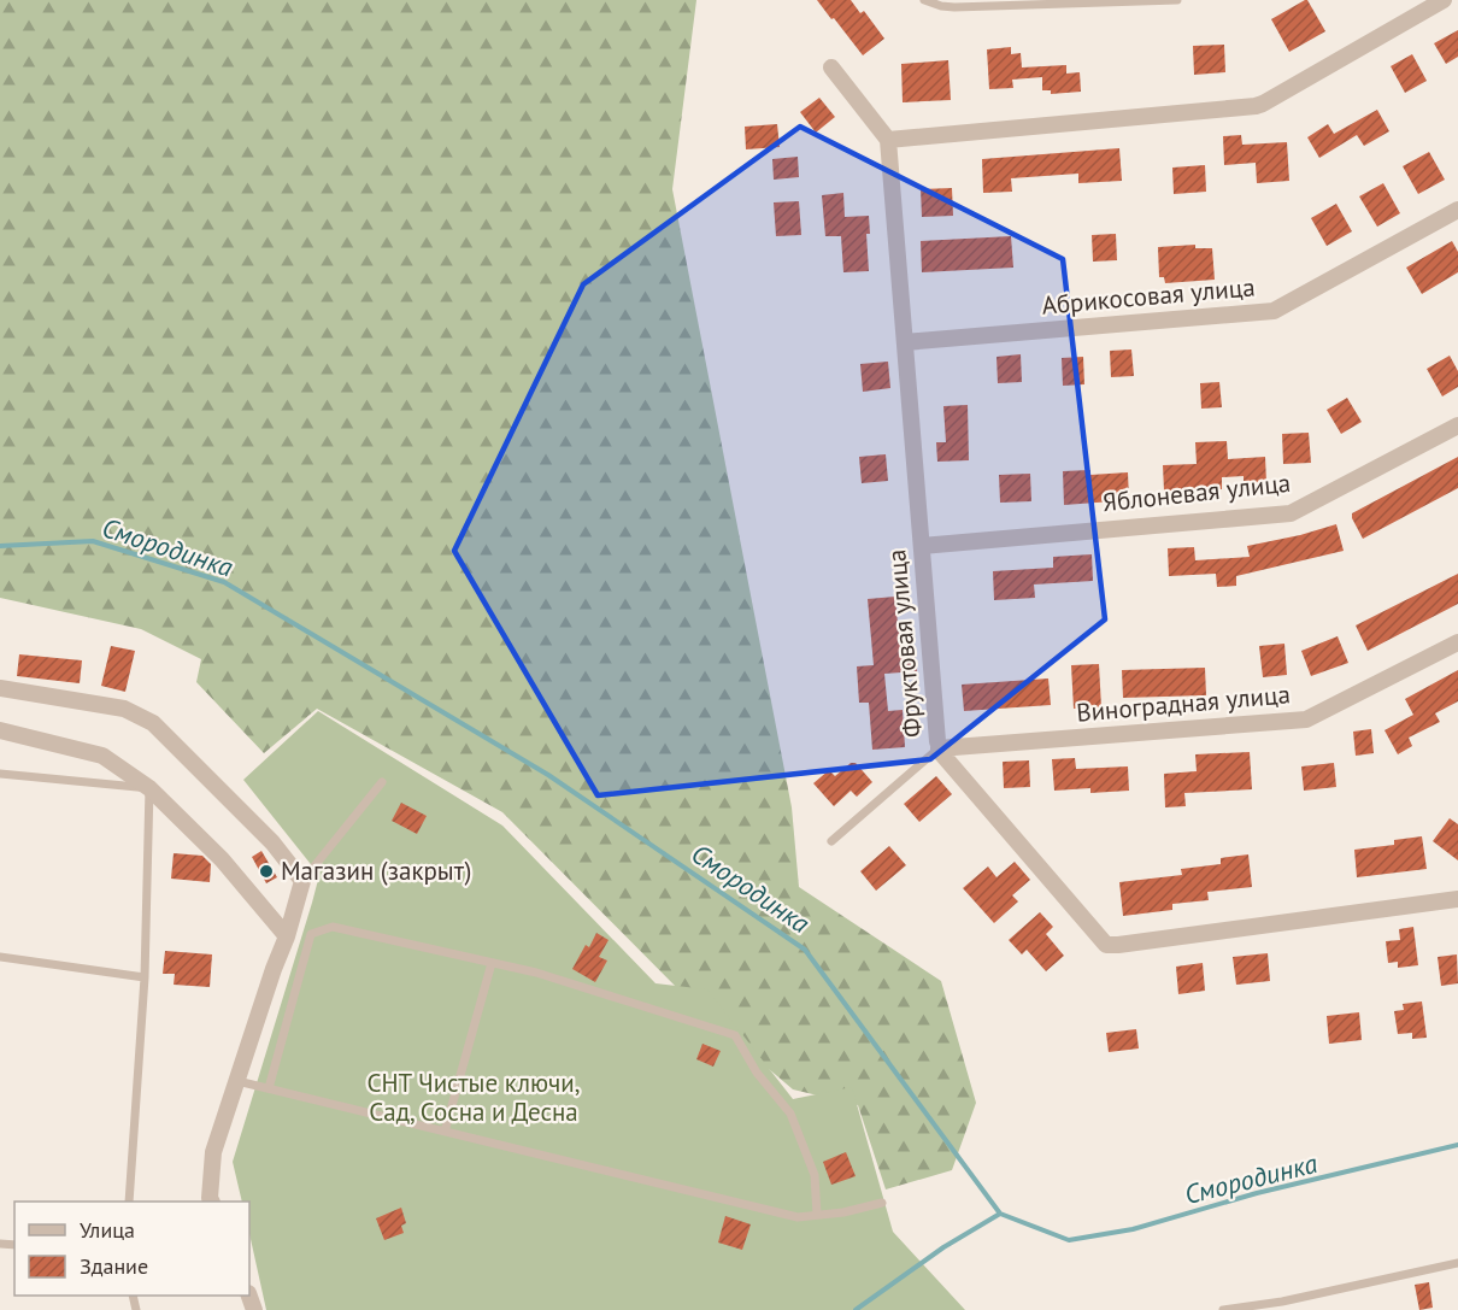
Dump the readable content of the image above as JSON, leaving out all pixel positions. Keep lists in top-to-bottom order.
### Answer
{
  "streets": {
    "street": [
      "Абрикосовая улица",
      "Яблоневая улица",
      "Фруктовая улица",
      "Виноградная улица"
    ]
  },
  "crossings": [
    ["Абрикосовая улица", "Фруктовая улица"],
    ["Яблоневая улица", "Фруктовая улица"],
    ["Фруктовая улица", "Виноградная улица"]
  ],
  "water": ["Смородинка"],
  "parks": ["СНТ Чистые ключи, Сад, Сосна и Десна"],
  "places": ["Магазин (закрыт)"],
  "legend": ["Улица", "Здание"]
}
